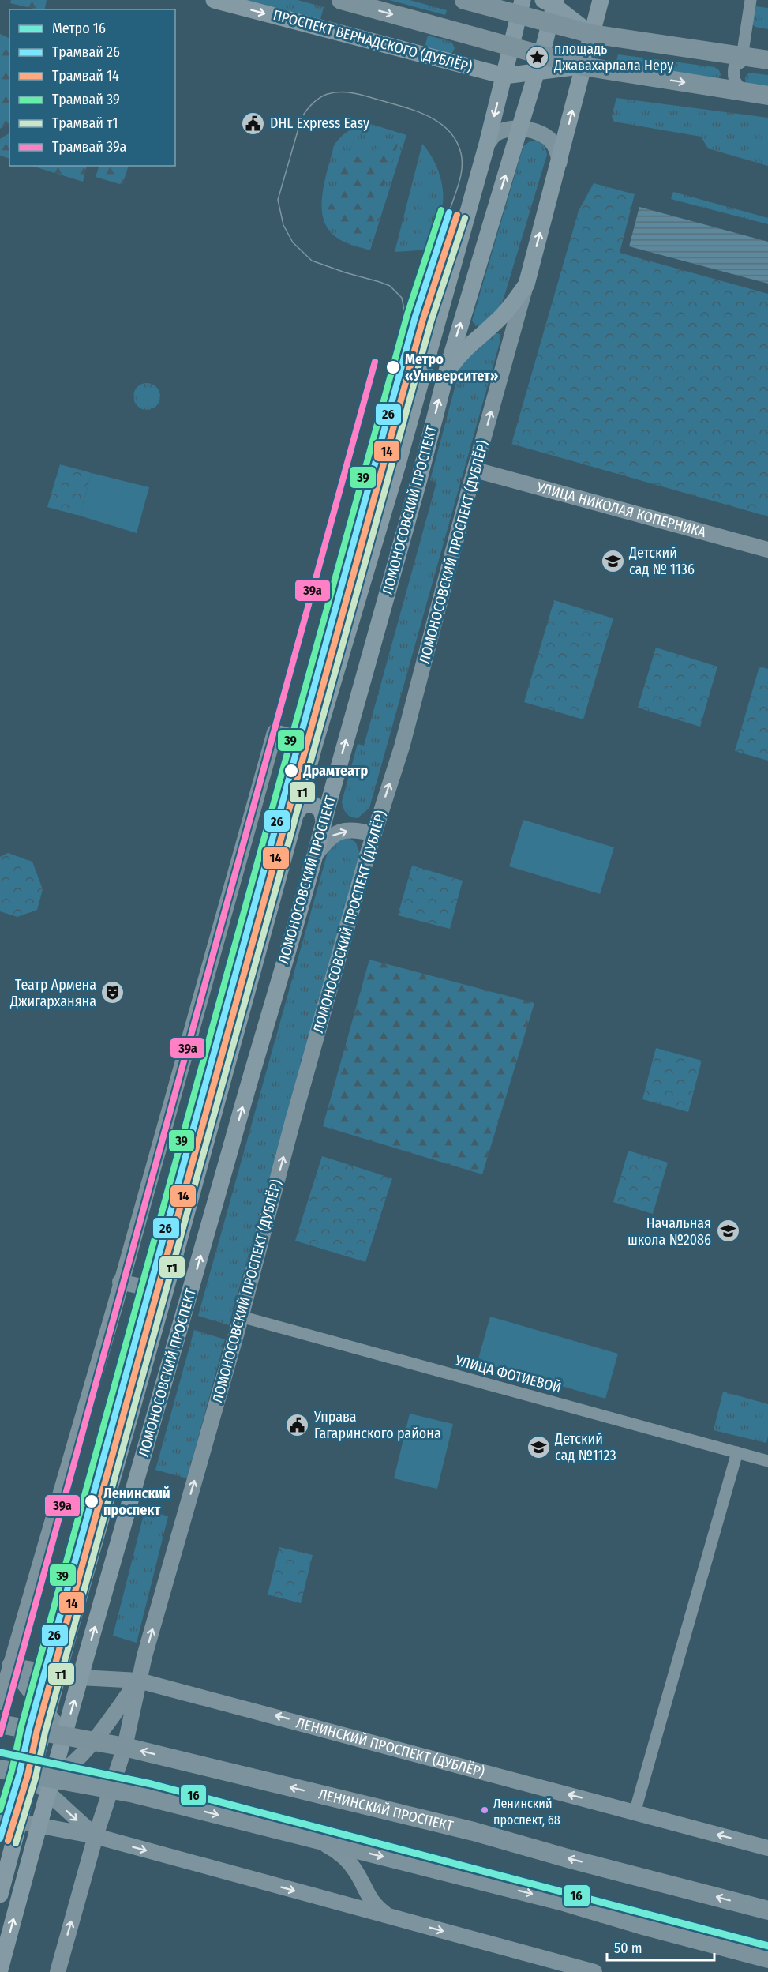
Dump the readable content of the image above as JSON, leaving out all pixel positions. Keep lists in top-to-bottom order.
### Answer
{
  "streets": {
    "main road": [
      "ПРОСПЕКТ ВЕРНАДСКОГО (ДУБЛЁР)",
      "ЛОМОНОСОВСКИЙ ПРОСПЕКТ",
      "ЛОМОНОСОВСКИЙ ПРОСПЕКТ (ДУБЛЁР)",
      "ЛЕНИНСКИЙ ПРОСПЕКТ"
    ],
    "street": ["УЛИЦА НИКОЛАЯ КОПЕРНИКА", "УЛИЦА ФОТИЕВОЙ", "ЛЕНИНСКИЙ ПРОСПЕКТ (ДУБЛЁР)"]
  },
  "crossings": [
    ["ПРОСПЕКТ ВЕРНАДСКОГО (ДУБЛЁР)", "ЛОМОНОСОВСКИЙ ПРОСПЕКТ"],
    ["ЛОМОНОСОВСКИЙ ПРОСПЕКТ", "ЛЕНИНСКИЙ ПРОСПЕКТ (ДУБЛЁР)"],
    ["ЛОМОНОСОВСКИЙ ПРОСПЕКТ", "ЛЕНИНСКИЙ ПРОСПЕКТ"],
    ["УЛИЦА НИКОЛАЯ КОПЕРНИКА", "ЛОМОНОСОВСКИЙ ПРОСПЕКТ (ДУБЛЁР)"],
    ["ЛОМОНОСОВСКИЙ ПРОСПЕКТ (ДУБЛЁР)", "УЛИЦА ФОТИЕВОЙ"],
    ["ЛОМОНОСОВСКИЙ ПРОСПЕКТ (ДУБЛЁР)", "ЛЕНИНСКИЙ ПРОСПЕКТ (ДУБЛЁР)"],
    ["ЛОМОНОСОВСКИЙ ПРОСПЕКТ (ДУБЛЁР)", "ЛЕНИНСКИЙ ПРОСПЕКТ"]
  ],
  "one_way": ["ЛОМОНОСОВСКИЙ ПРОСПЕКТ (ДУБЛЁР)", "ЛЕНИНСКИЙ ПРОСПЕКТ (ДУБЛЁР)"],
  "places": {
    "place": ["площадь Джавахарлала Неру"],
    "public building": ["DHL Express Easy", "Управа Гагаринского района"],
    "other": [
      "Метро «Университет»",
      "Драмтеатр",
      "Ленинский проспект",
      "Ленинский проспект, 68"
    ],
    "school or university": ["Детский сад № 1136", "Начальная школа №2086", "Детский сад №1123"],
    "theatre": ["Театр Армена Джигарханяна"]
  },
  "lines": [
    "tram line 39",
    "tram line 26",
    "tram line 14",
    "tram line т1",
    "tram line 39а",
    "metro line 16"
  ],
  "legend": [
    "Метро 16",
    "Трамвай 26",
    "Трамвай 14",
    "Трамвай 39",
    "Трамвай т1",
    "Трамвай 39а"
  ],
  "scale_bar": "50 m"
}
